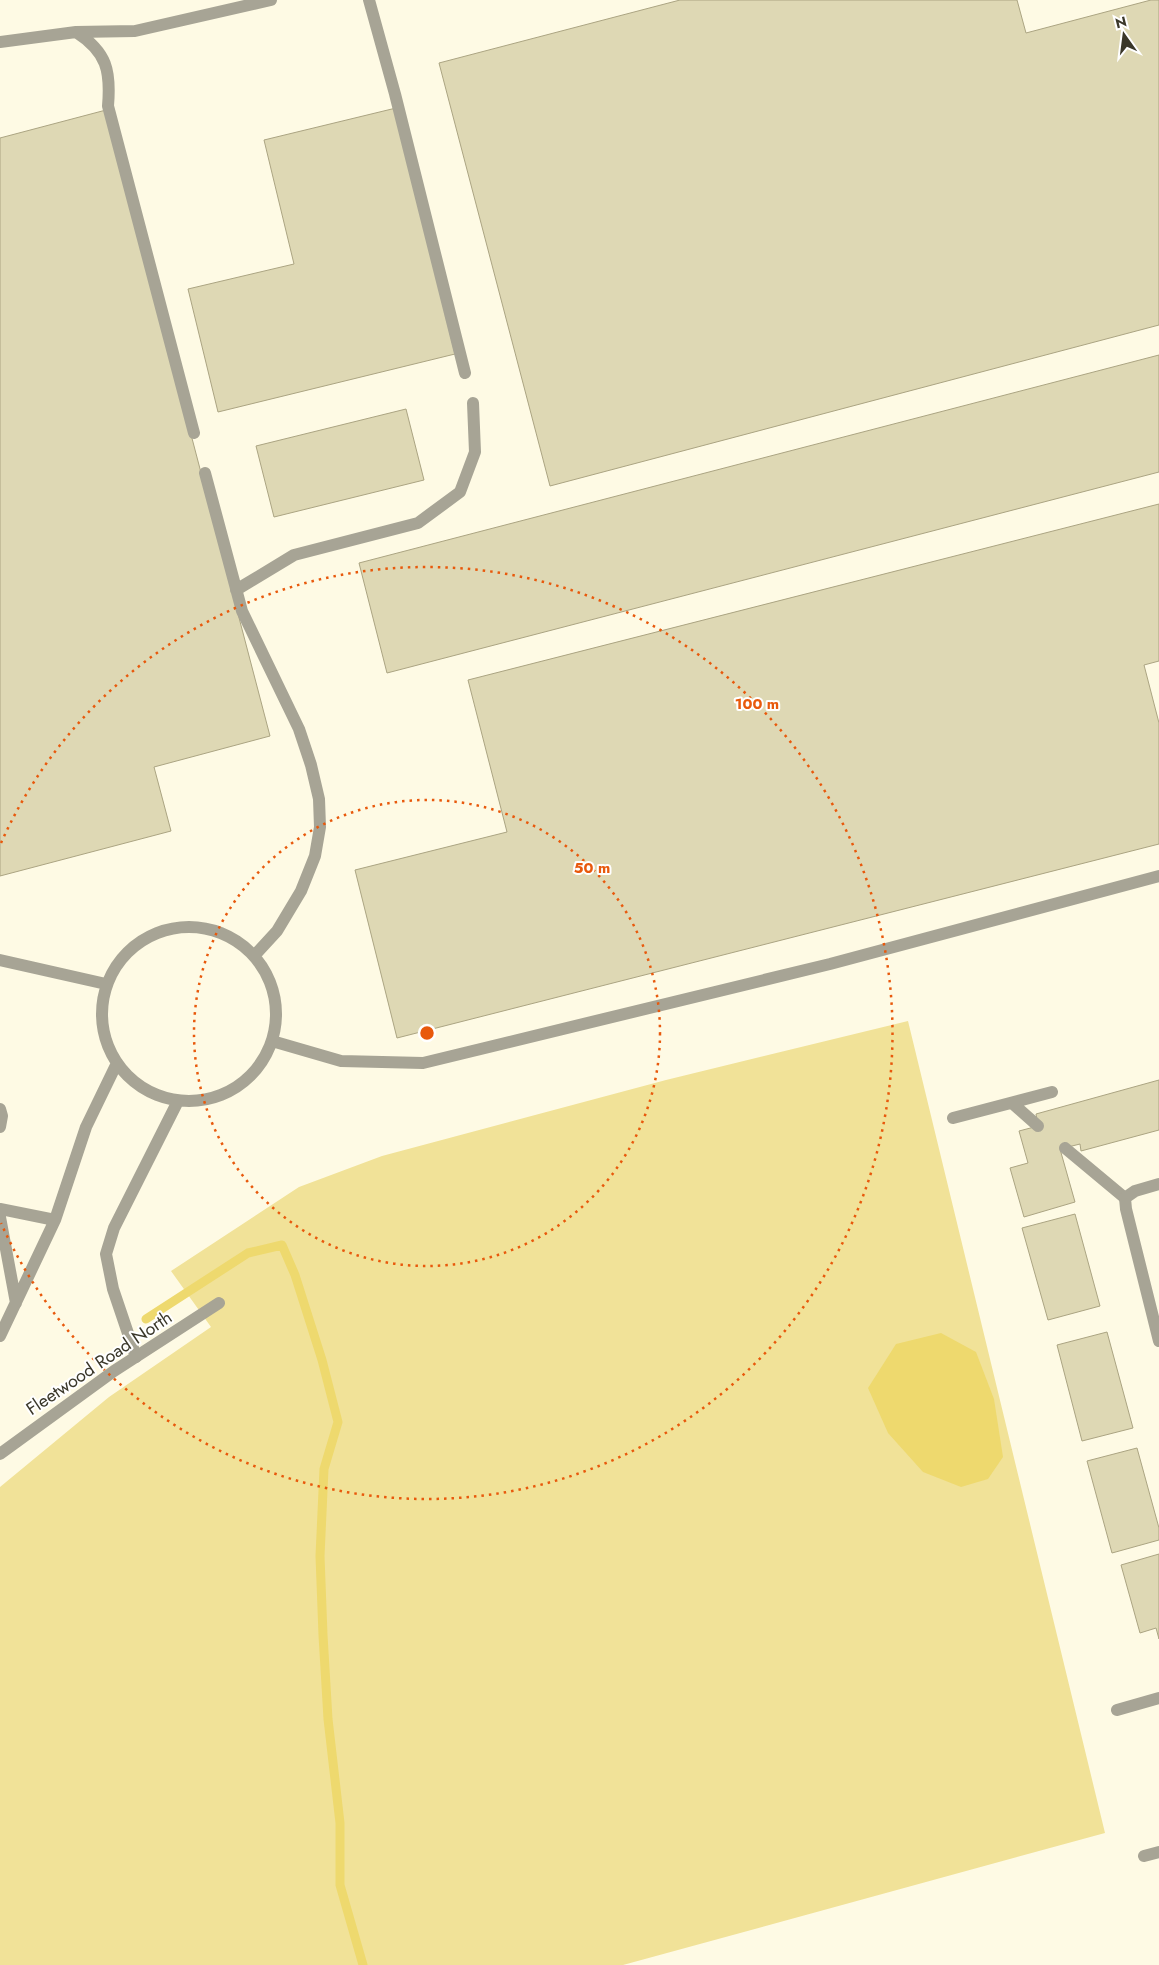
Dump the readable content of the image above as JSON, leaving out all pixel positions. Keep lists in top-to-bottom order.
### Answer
{
  "streets": {
    "street": ["Fleetwood Road North"]
  },
  "north": "top",
  "rings": ["100 m", "50 m"]
}
